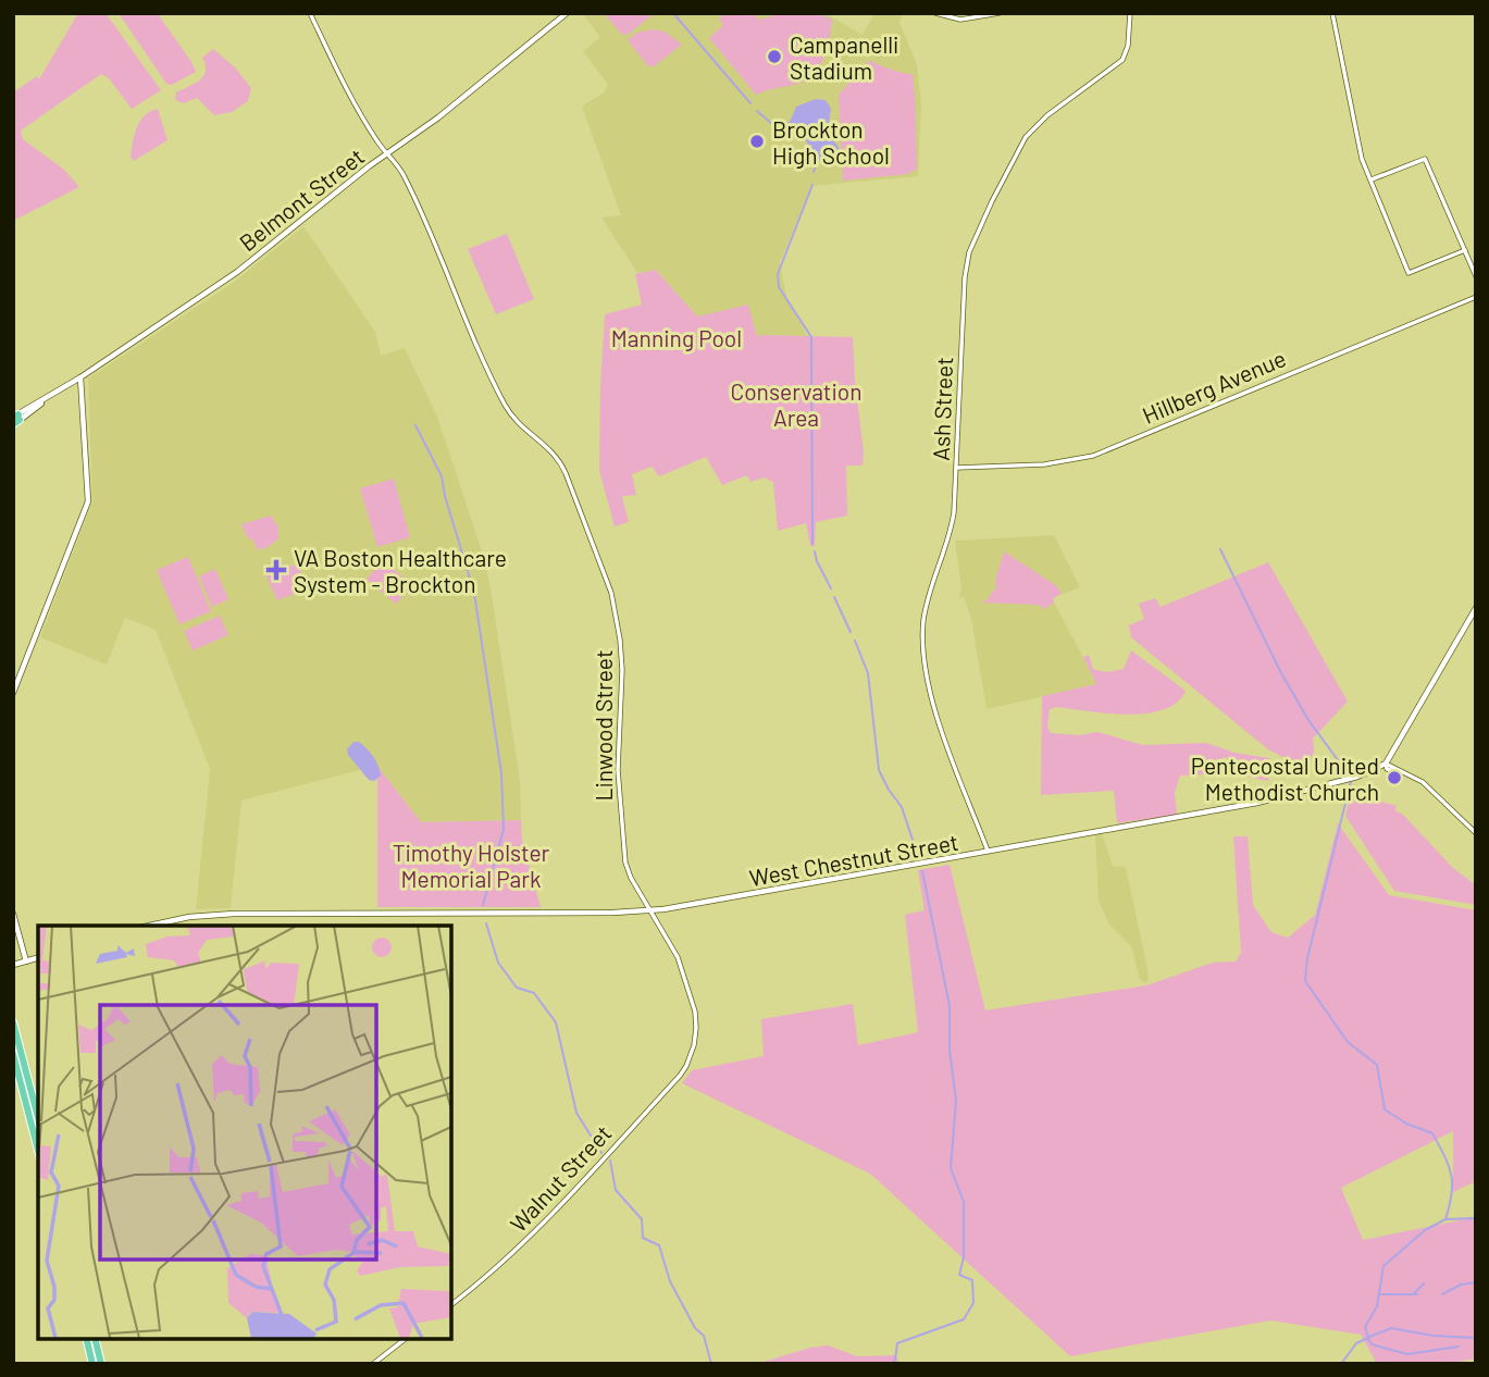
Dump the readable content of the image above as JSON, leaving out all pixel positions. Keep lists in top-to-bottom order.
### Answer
{
  "streets": {
    "main road": ["Belmont Street", "West Chestnut Street"],
    "street": [
      "Hillberg Avenue",
      "Ash Street",
      "Linwood Street",
      "Walnut Street"
    ]
  },
  "crossings": [
    ["Belmont Street", "Linwood Street"],
    ["Hillberg Avenue", "Ash Street"],
    ["Ash Street", "West Chestnut Street"],
    ["Linwood Street", "West Chestnut Street"],
    ["Linwood Street", "Walnut Street"]
  ],
  "parks": ["Manning Pool", "Conservation Area", "Timothy Holster Memorial Park"],
  "places": {
    "other": ["Campanelli Stadium", "Brockton High School", "Pentecostal United Methodist Church"],
    "health": ["VA Boston Healthcare System - Brockton"]
  }
}
